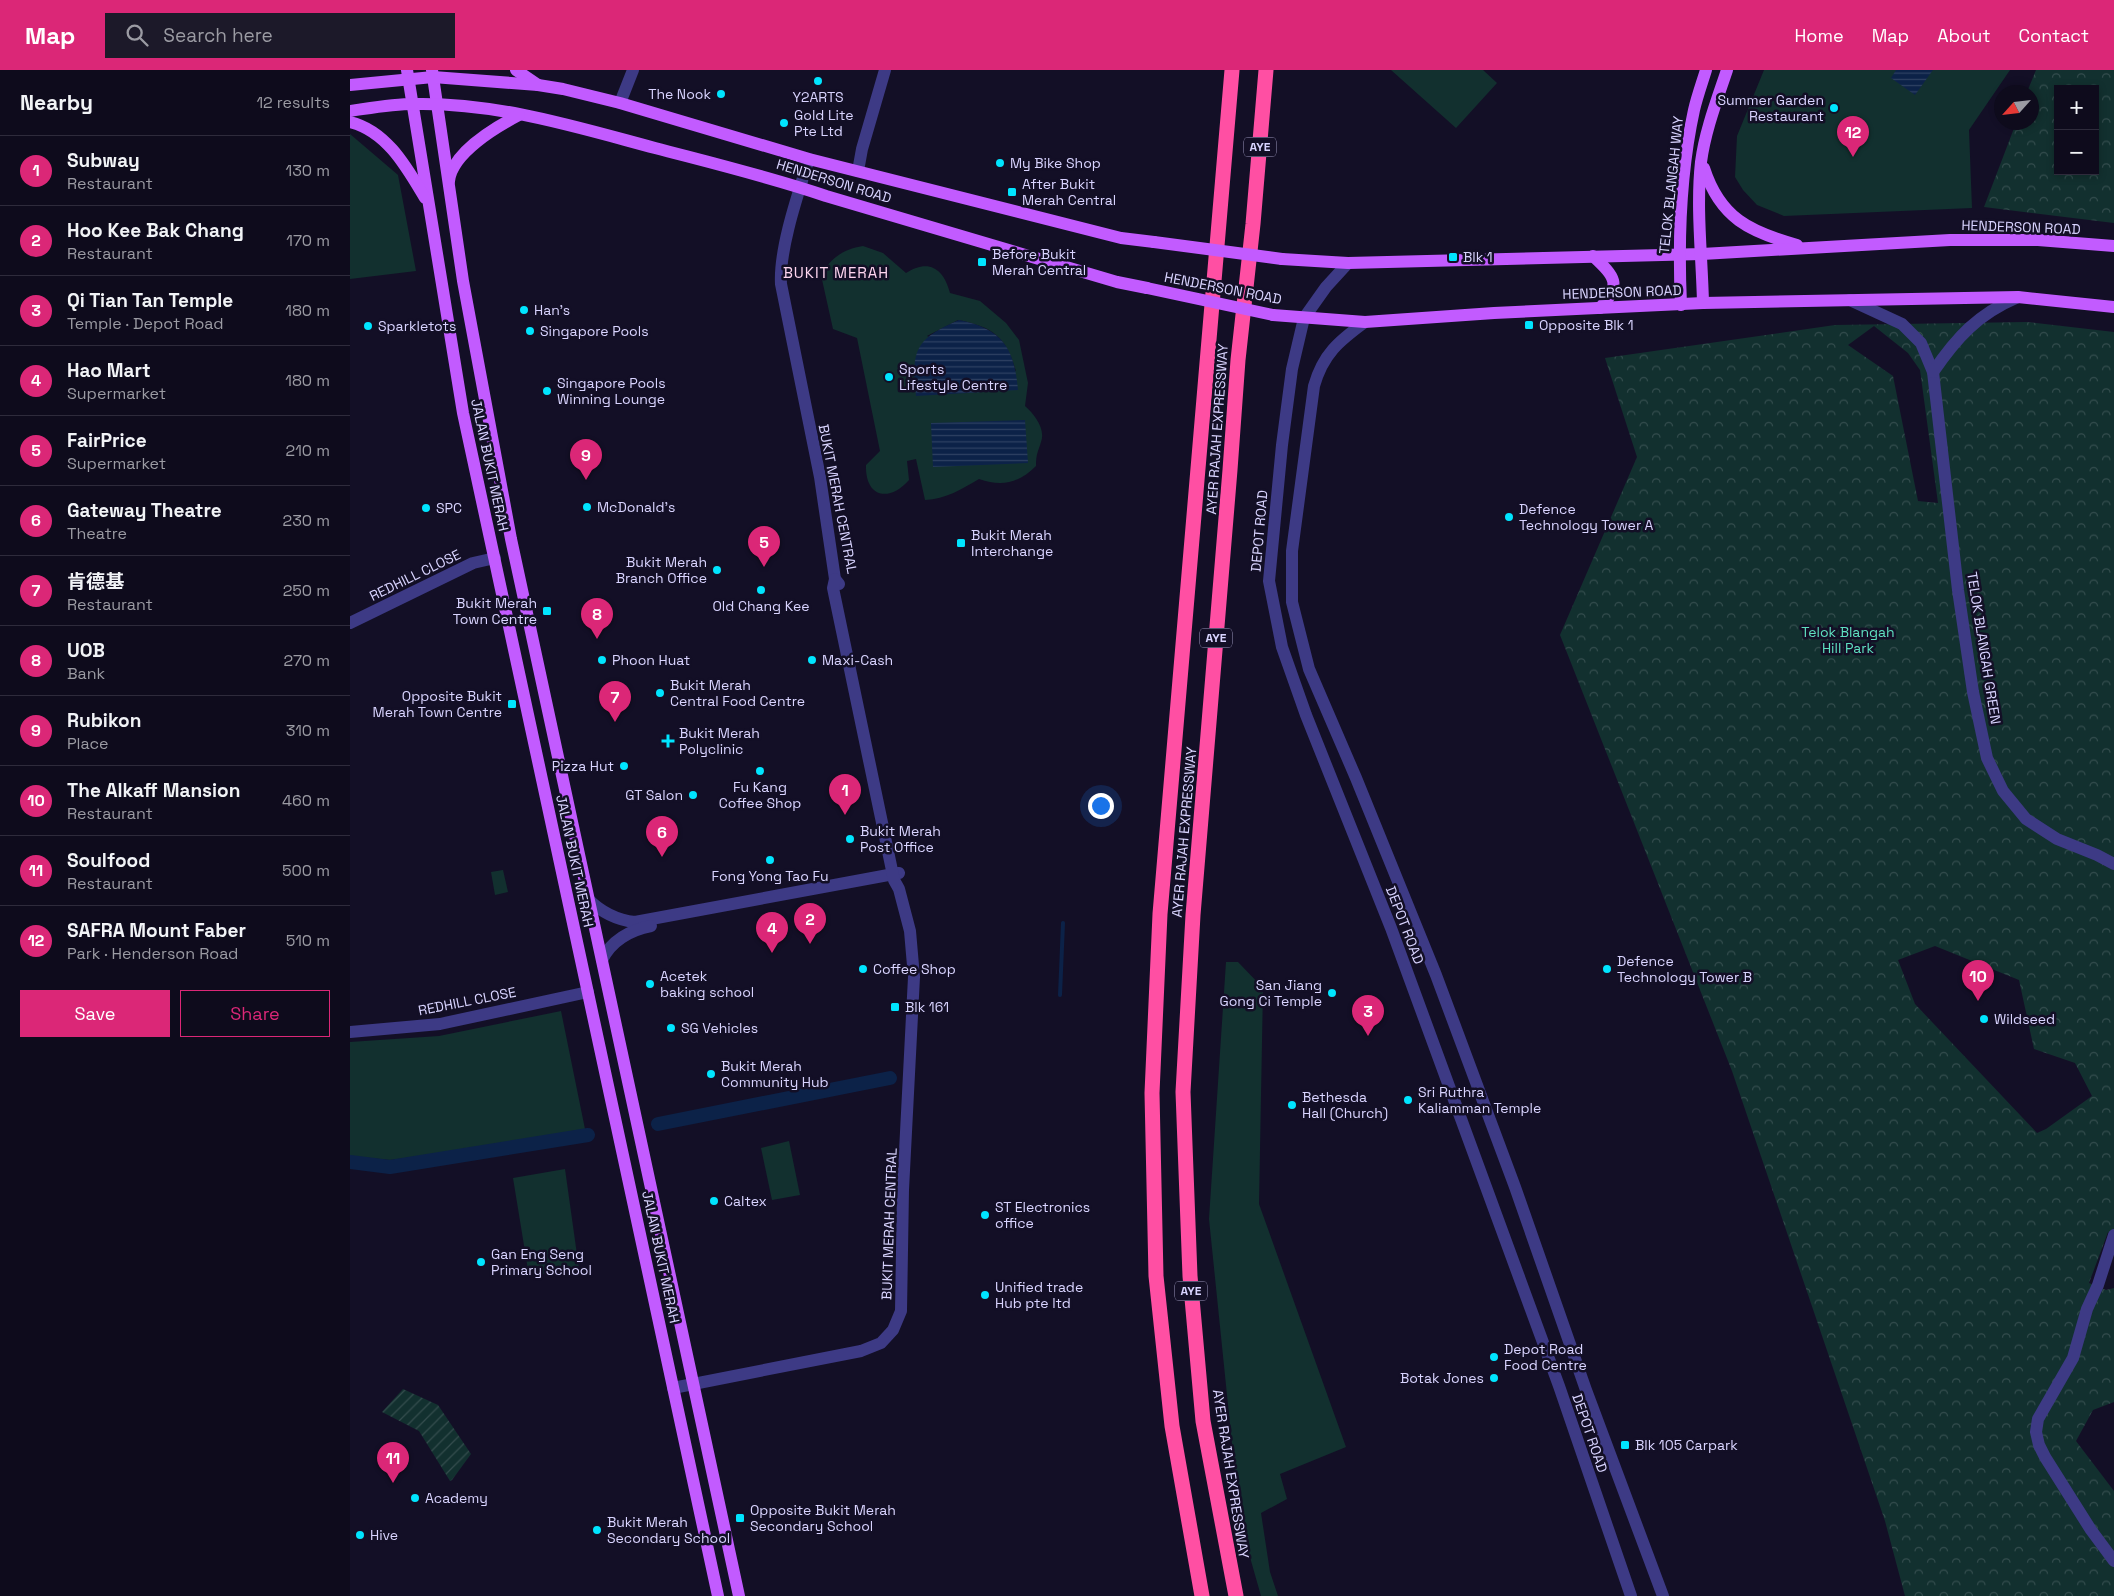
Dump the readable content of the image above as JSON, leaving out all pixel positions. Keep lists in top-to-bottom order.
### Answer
{
  "streets": {
    "highway": ["AYE", "AYER RAJAH EXPRESSWAY"],
    "main road": ["HENDERSON ROAD", "TELOK BLANGAH WAY", "JALAN BUKIT MERAH"],
    "street": [
      "BUKIT MERAH CENTRAL",
      "DEPOT ROAD",
      "REDHILL CLOSE",
      "TELOK BLANGAH GREEN"
    ]
  },
  "crossings": [
    ["HENDERSON ROAD", "TELOK BLANGAH WAY"],
    ["HENDERSON ROAD", "JALAN BUKIT MERAH"],
    ["HENDERSON ROAD", "BUKIT MERAH CENTRAL"],
    ["HENDERSON ROAD", "DEPOT ROAD"],
    ["HENDERSON ROAD", "TELOK BLANGAH GREEN"],
    ["JALAN BUKIT MERAH", "BUKIT MERAH CENTRAL"],
    ["JALAN BUKIT MERAH", "REDHILL CLOSE"]
  ],
  "districts": ["BUKIT MERAH"],
  "parks": ["Telok Blangah Hill Park"],
  "places": {
    "other": [
      "Y2ARTS",
      "The Nook",
      "Summer Garden Restaurant",
      "Gold Lite Pte Ltd",
      "My Bike Shop",
      "Han’s",
      "Sparkletots",
      "Singapore Pools",
      "Sports Lifestyle Centre",
      "Singapore Pools Winning Lounge",
      "McDonald's",
      "SPC",
      "Defence Technology Tower A",
      "Bukit Merah Branch Office",
      "Old Chang Kee",
      "Phoon Huat",
      "Maxi-Cash",
      "Bukit Merah Central Food Centre",
      "Pizza Hut",
      "Fu Kang Coffee Shop",
      "GT Salon",
      "Bukit Merah Post Office",
      "Fong Yong Tao Fu",
      "Coffee Shop",
      "Defence Technology Tower B",
      "Acetek baking school",
      "San Jiang Gong Ci Temple",
      "Wildseed",
      "SG Vehicles",
      "Bukit Merah Community Hub",
      "Sri Ruthra Kaliamman Temple",
      "Bethesda Hall (Church)",
      "Caltex",
      "ST Electronics office",
      "Gan Eng Seng Primary School",
      "Unified trade Hub pte ltd",
      "Depot Road Food Centre",
      "Botak Jones",
      "Academy",
      "Bukit Merah Secondary School",
      "Hive"
    ],
    "transit": [
      "After Bukit Merah Central",
      "Blk 1",
      "Before Bukit Merah Central",
      "Opposite Blk 1",
      "Bukit Merah Interchange",
      "Bukit Merah Town Centre",
      "Opposite Bukit Merah Town Centre",
      "Blk 161",
      "Blk 105 Carpark",
      "Opposite Bukit Merah Secondary School"
    ],
    "health": ["Bukit Merah Polyclinic"]
  },
  "north": "bottom left",
  "page": {
    "header": "Map",
    "search": "Search here",
    "nav": [
      "Home",
      "Map",
      "About",
      "Contact"
    ],
    "heading": ["Nearby", "12 results"],
    "map_buttons": ["+", "−"],
    "pins": [
      "12",
      "9",
      "5",
      "8",
      "7",
      "1",
      "6",
      "2",
      "4",
      "10",
      "3",
      "11"
    ],
    "list": [
      {
        "mark": "1",
        "name": "Subway",
        "note": "Restaurant",
        "value": "130 m"
      },
      {
        "mark": "2",
        "name": "Hoo Kee Bak Chang",
        "note": "Restaurant",
        "value": "170 m"
      },
      {
        "mark": "3",
        "name": "Qi Tian Tan Temple",
        "note": "Temple · Depot Road",
        "value": "180 m"
      },
      {
        "mark": "4",
        "name": "Hao Mart",
        "note": "Supermarket",
        "value": "180 m"
      },
      {
        "mark": "5",
        "name": "FairPrice",
        "note": "Supermarket",
        "value": "210 m"
      },
      {
        "mark": "6",
        "name": "Gateway Theatre",
        "note": "Theatre",
        "value": "230 m"
      },
      {
        "mark": "7",
        "name": "肯德基",
        "note": "Restaurant",
        "value": "250 m"
      },
      {
        "mark": "8",
        "name": "UOB",
        "note": "Bank",
        "value": "270 m"
      },
      {
        "mark": "9",
        "name": "Rubikon",
        "note": "Place",
        "value": "310 m"
      },
      {
        "mark": "10",
        "name": "The Alkaff Mansion",
        "note": "Restaurant",
        "value": "460 m"
      },
      {
        "mark": "11",
        "name": "Soulfood",
        "note": "Restaurant",
        "value": "500 m"
      },
      {
        "mark": "12",
        "name": "SAFRA Mount Faber",
        "note": "Park · Henderson Road",
        "value": "510 m"
      }
    ],
    "buttons": ["Save", "Share"]
  }
}
